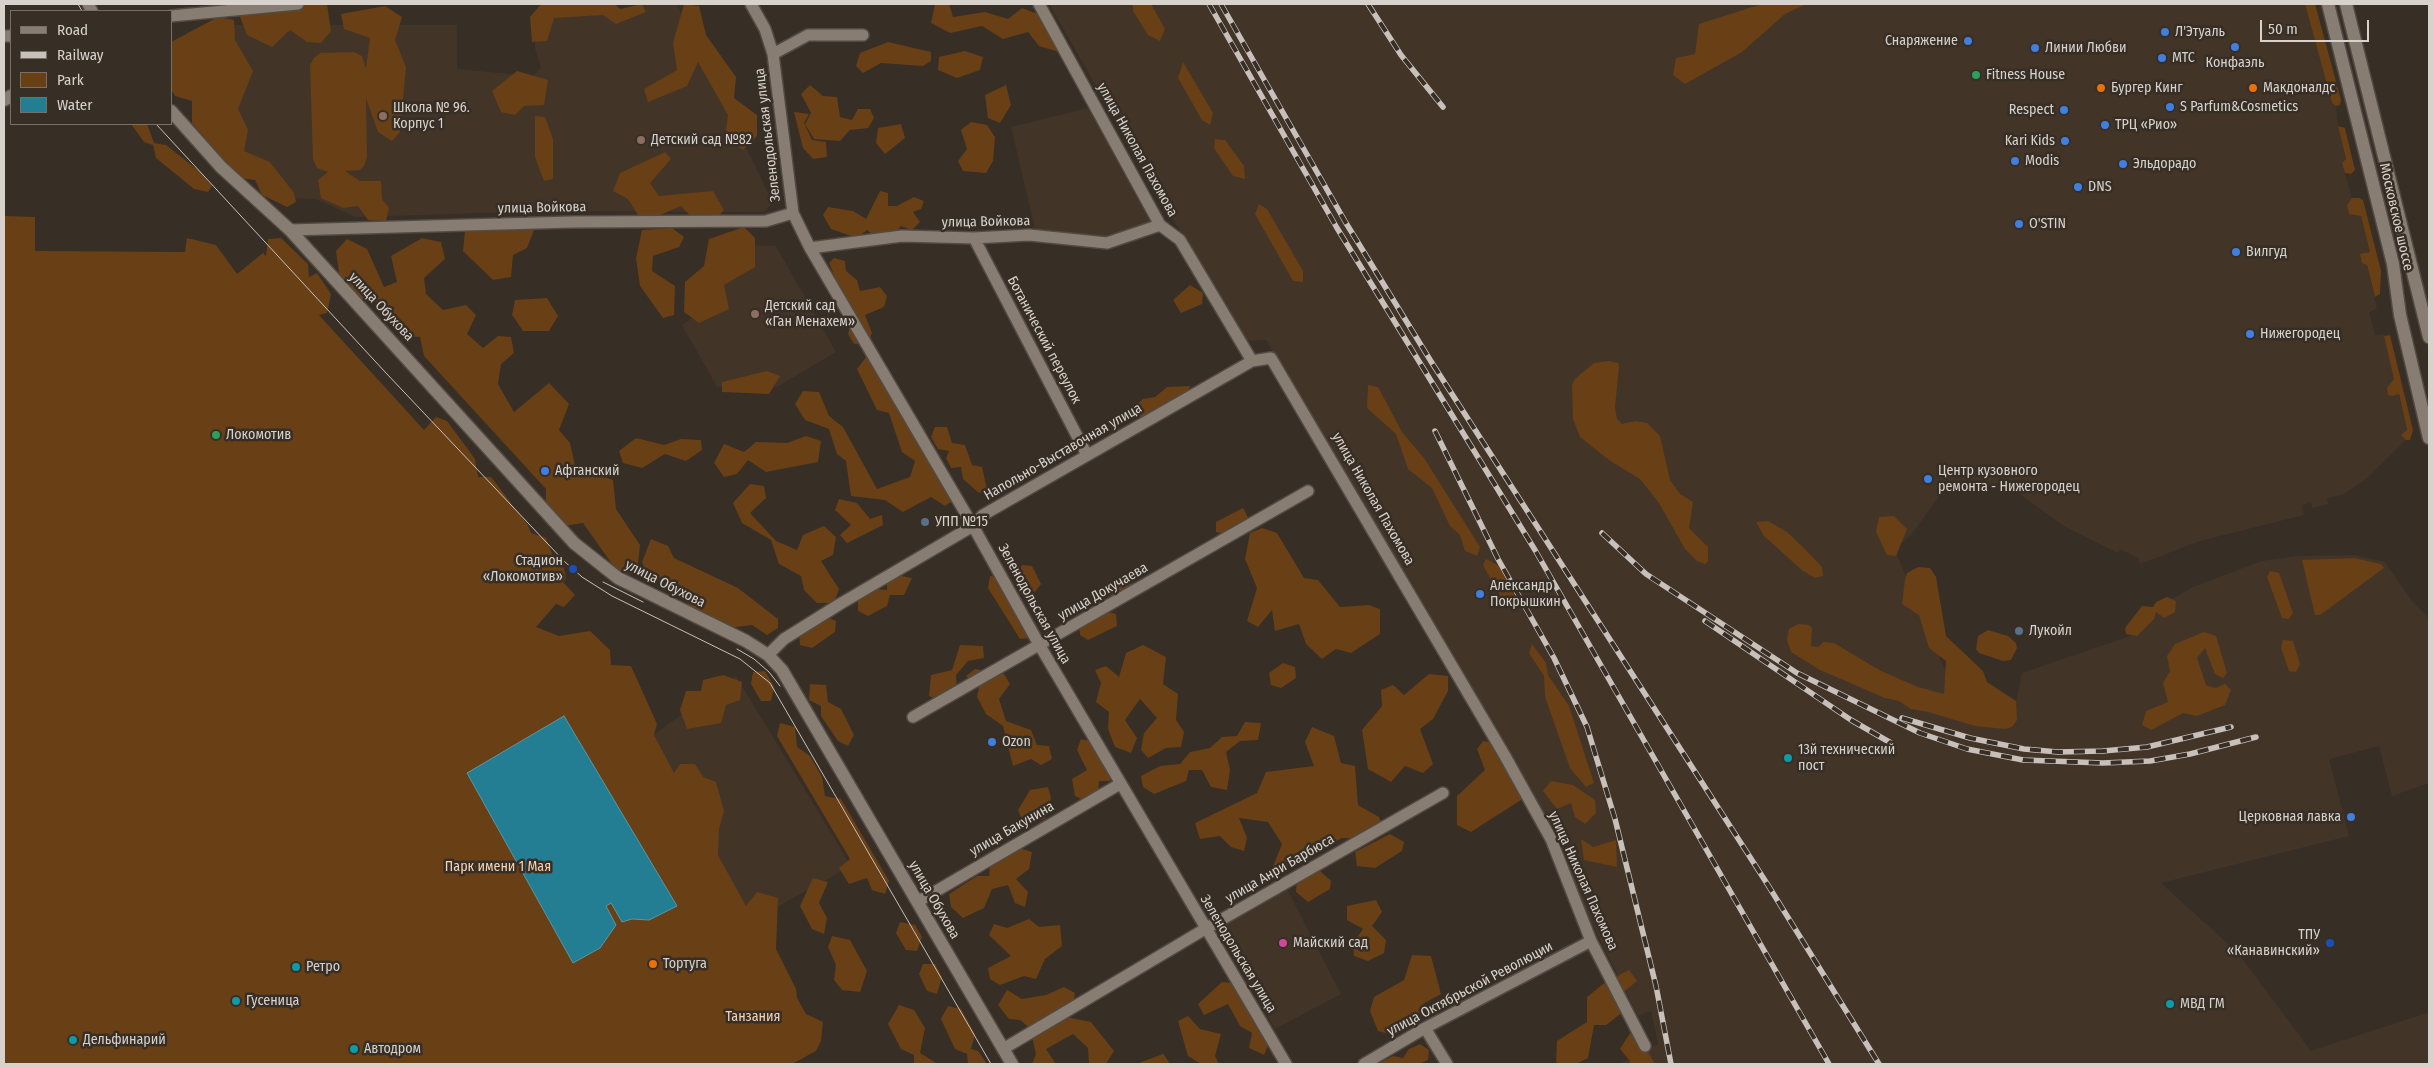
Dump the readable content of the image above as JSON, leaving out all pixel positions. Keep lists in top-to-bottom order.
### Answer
{
  "streets": {
    "street": [
      "Зеленодольская улица",
      "улица Николая Пахомова",
      "улица Войкова",
      "Московское шоссе",
      "улица Обухова",
      "Ботанический переулок",
      "Напольно-Выставочная улица",
      "улица Докучаева",
      "улица Бакунина",
      "улица Анри Барбюса",
      "улица Октябрьской Революции"
    ]
  },
  "crossings": [
    ["Зеленодольская улица", "улица Войкова"],
    ["Зеленодольская улица", "Напольно-Выставочная улица"],
    ["Зеленодольская улица", "улица Докучаева"],
    ["Зеленодольская улица", "улица Бакунина"],
    ["Зеленодольская улица", "улица Анри Барбюса"],
    ["улица Николая Пахомова", "улица Войкова"],
    ["улица Николая Пахомова", "Напольно-Выставочная улица"],
    ["улица Николая Пахомова", "улица Октябрьской Революции"],
    ["улица Войкова", "улица Обухова"],
    ["улица Войкова", "Ботанический переулок"],
    ["улица Обухова", "Напольно-Выставочная улица"],
    ["улица Обухова", "улица Бакунина"],
    ["улица Обухова", "улица Анри Барбюса"],
    ["Ботанический переулок", "Напольно-Выставочная улица"]
  ],
  "parks": ["Парк имени 1 Мая", "Танзания"],
  "places": [
    "Л'Этуаль",
    "Снаряжение",
    "Конфаэль",
    "Линии Любви",
    "МТС",
    "Fitness House",
    "Бургер Кинг",
    "Макдоналдс",
    "S Parfum&Cosmetics",
    "Respect",
    "Школа № 96. Корпус 1",
    "ТРЦ «Рио»",
    "Детский сад №82",
    "Kari Kids",
    "Modis",
    "Эльдорадо",
    "DNS",
    "O'STIN",
    "Вилгуд",
    "Детский сад «Ган Менахем»",
    "Нижегородец",
    "Локомотив",
    "Афганский",
    "Центр кузовного ремонта - Нижегородец",
    "УПП №15",
    "Стадион «Локомотив»",
    "Александр Покрышкин",
    "Лукойл",
    "Ozon",
    "13й технический пост",
    "Церковная лавка",
    "Майский сад",
    "ТПУ «Канавинский»",
    "Тортуга",
    "Ретро",
    "Гусеница",
    "МВД ГМ",
    "Дельфинарий",
    "Автодром"
  ],
  "legend": [
    "Road",
    "Railway",
    "Park",
    "Water"
  ],
  "scale_bar": "50 m"
}
